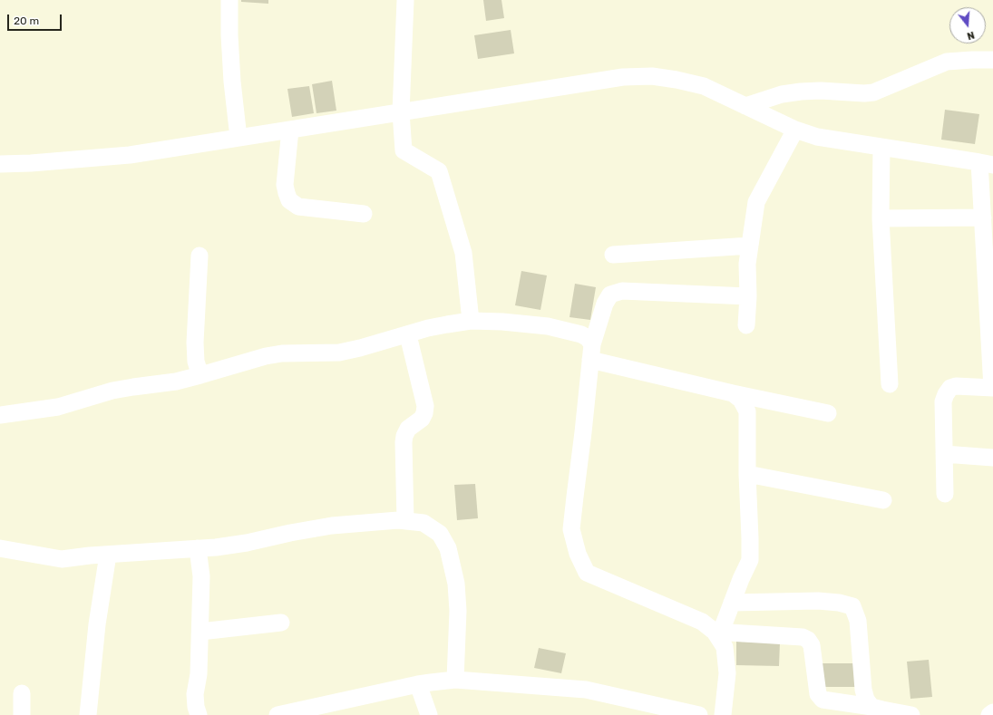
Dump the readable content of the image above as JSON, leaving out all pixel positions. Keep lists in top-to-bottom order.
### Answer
{
  "scale_bar": "20 m",
  "north": "bottom"
}
